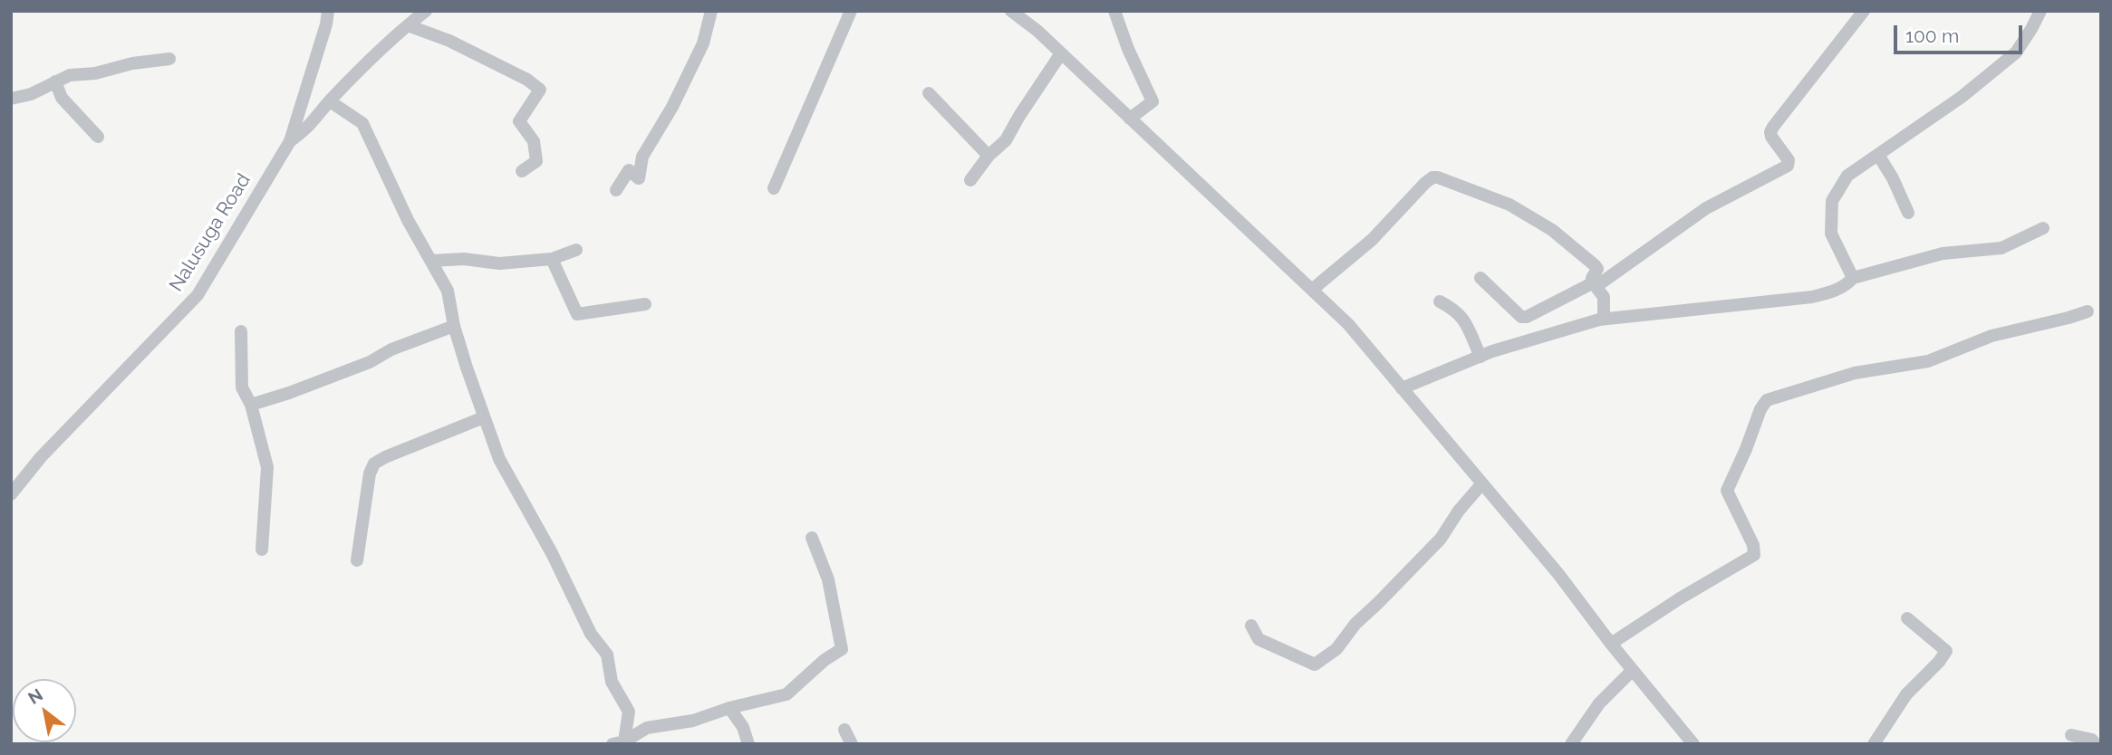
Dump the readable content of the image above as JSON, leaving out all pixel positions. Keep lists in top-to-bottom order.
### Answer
{
  "streets": {
    "street": ["Nalusuga Road"]
  },
  "scale_bar": "100 m",
  "north": "top left"
}
